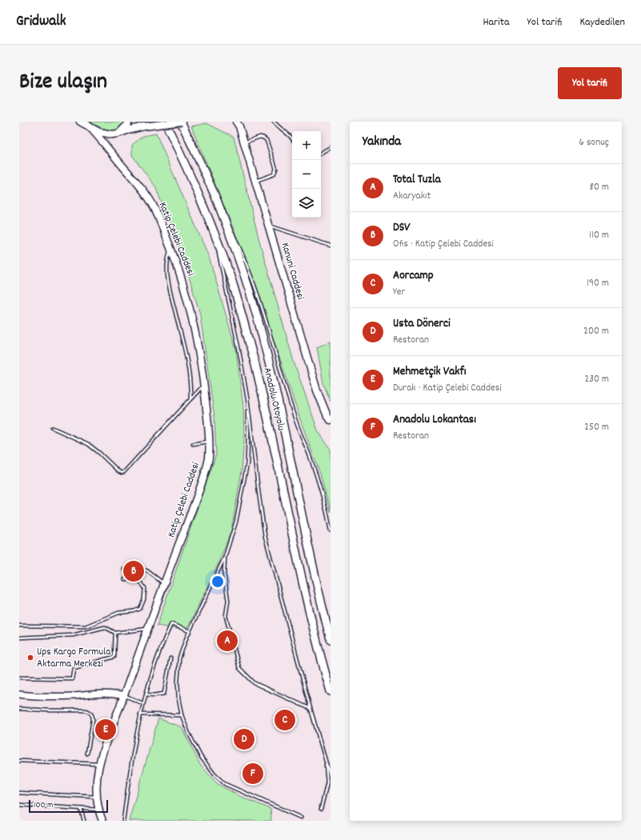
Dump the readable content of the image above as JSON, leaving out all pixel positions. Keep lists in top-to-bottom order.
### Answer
{
  "streets": {
    "highway": ["Anadolu Otoyolu"],
    "main road": ["Katip Çelebi Caddesi", "Kanuni Caddesi"]
  },
  "places": ["Ups Kargo Formula Aktarma Merkezi"],
  "scale_bar": "100 m",
  "page": {
    "header": "Gridwalk",
    "nav": ["Harita", "Yol tarifi", "Kaydedilen"],
    "title": "Bize ulaşın",
    "buttons": "Yol tarifi",
    "heading": ["Yakında", "6 sonuç"],
    "map_buttons": ["+", "−"],
    "list": [
      {
        "mark": "A",
        "name": "Total Tuzla",
        "note": "Akaryakıt",
        "value": "80 m"
      },
      {
        "mark": "B",
        "name": "DSV",
        "note": "Ofis · Katip Çelebi Caddesi",
        "value": "110 m"
      },
      {
        "mark": "C",
        "name": "Aorcamp",
        "note": "Yer",
        "value": "190 m"
      },
      {
        "mark": "D",
        "name": "Usta Dönerci",
        "note": "Restoran",
        "value": "200 m"
      },
      {
        "mark": "E",
        "name": "Mehmetçik Vakfı",
        "note": "Durak · Katip Çelebi Caddesi",
        "value": "230 m"
      },
      {
        "mark": "F",
        "name": "Anadolu Lokantası",
        "note": "Restoran",
        "value": "250 m"
      }
    ],
    "pins": [
      "B",
      "A",
      "C",
      "E",
      "D",
      "F"
    ],
    "scale": "100 m"
  }
}
